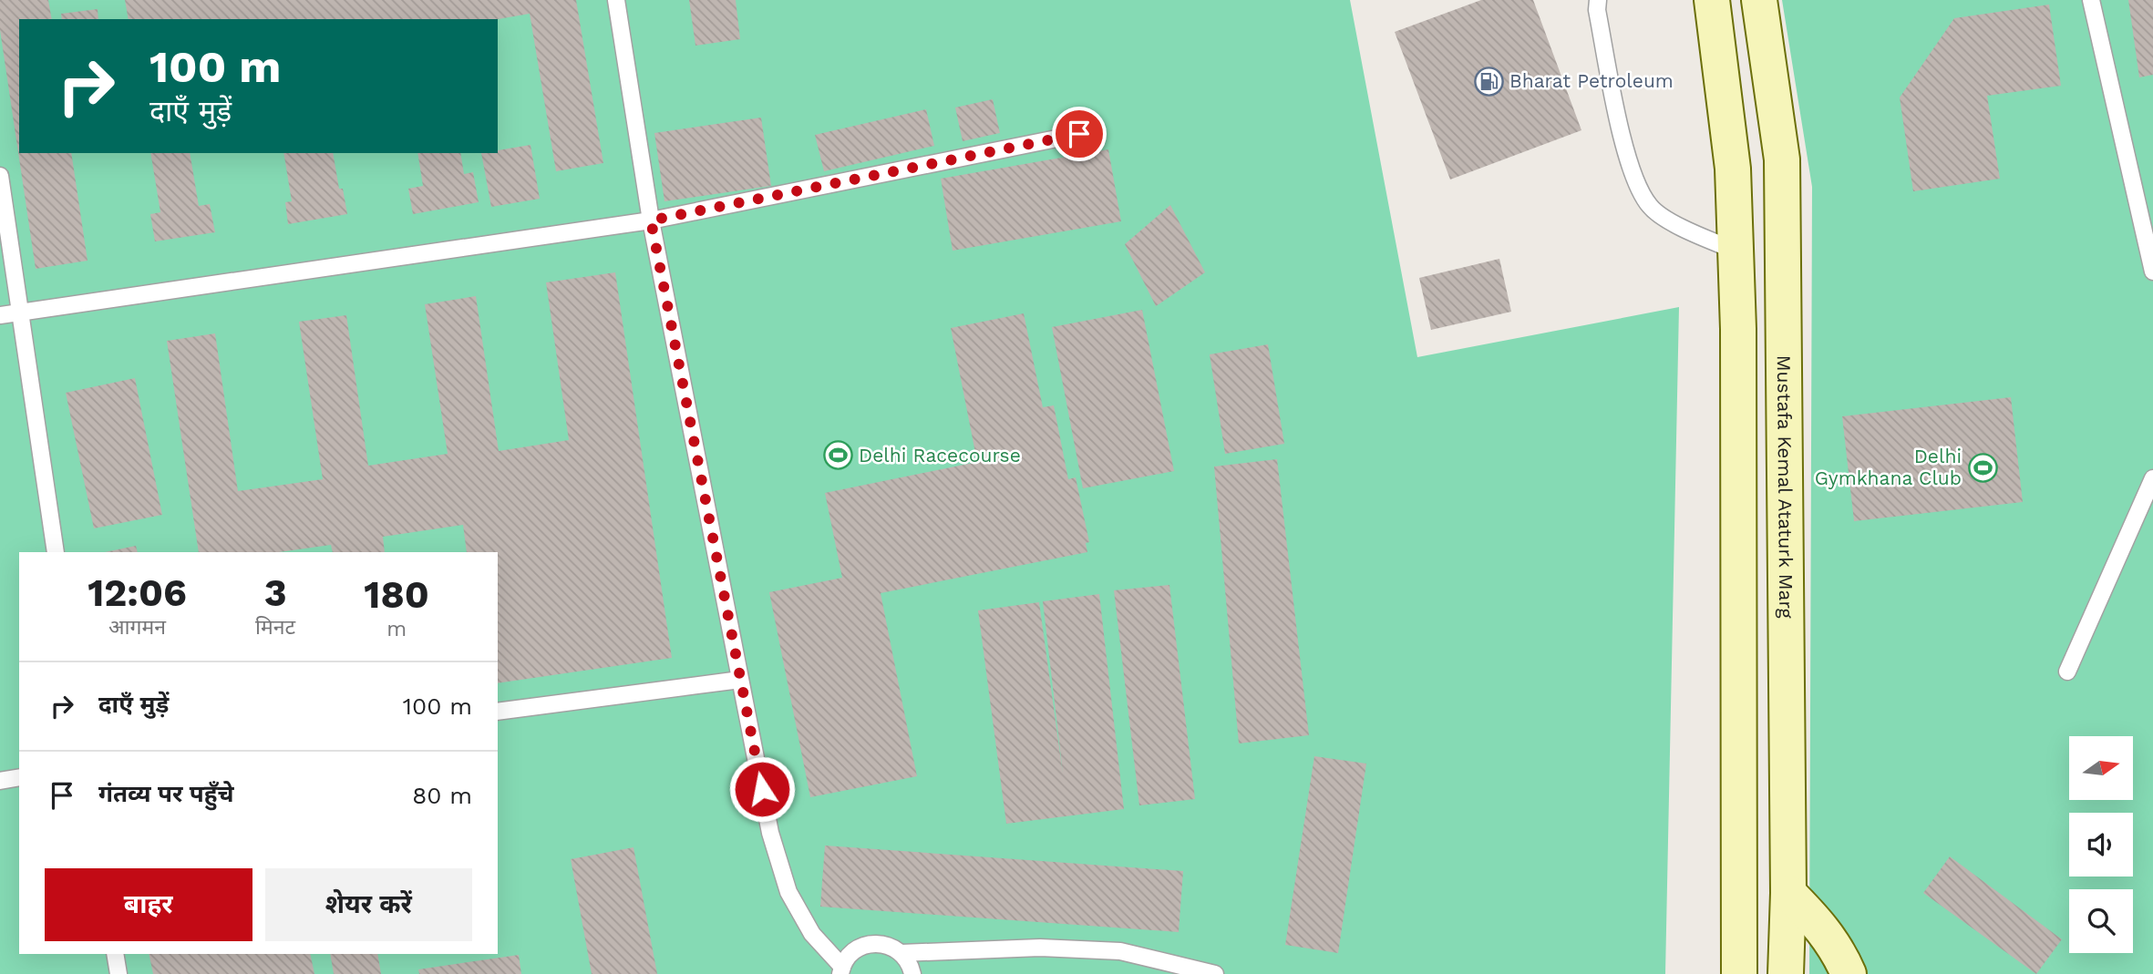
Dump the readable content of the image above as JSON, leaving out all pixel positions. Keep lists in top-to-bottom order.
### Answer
{
  "streets": {
    "main road": ["Mustafa Kemal Ataturk Marg"]
  },
  "places": {
    "fuel station": ["Bharat Petroleum"],
    "sports": ["Delhi Racecourse", "Delhi Gymkhana Club"]
  },
  "north": "right",
  "page": {
    "turn": ["100 m", "दाएँ मुड़ें"],
    "eta": [
      "12:06",
      "आगमन",
      "3",
      "मिनट",
      "180",
      "m"
    ],
    "list": [
      {
        "name": "दाएँ मुड़ें",
        "value": "100 m"
      },
      {
        "name": "गंतव्य पर पहुँचे",
        "value": "80 m"
      }
    ],
    "buttons": ["बाहर", "शेयर करें"]
  }
}
